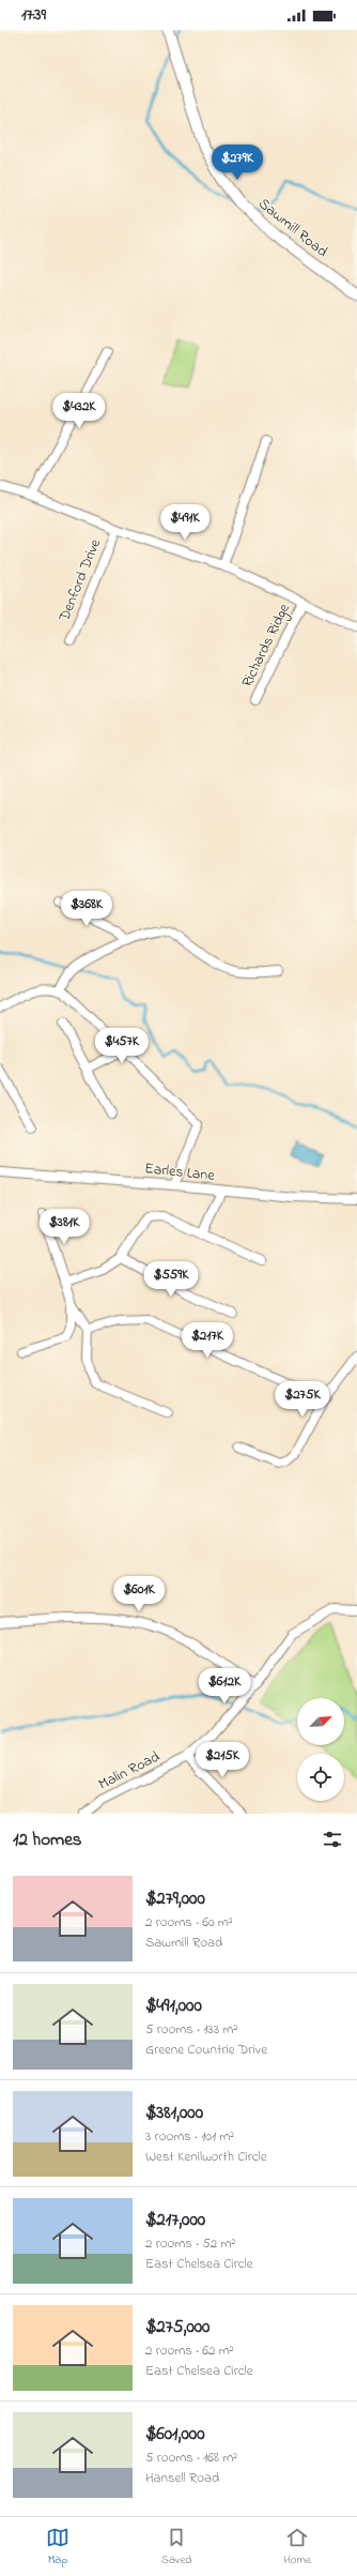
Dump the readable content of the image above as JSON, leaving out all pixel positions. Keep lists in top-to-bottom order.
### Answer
{
  "streets": {
    "street": [
      "Sawmill Road",
      "Denford Drive",
      "Richards Ridge",
      "Earles Lane",
      "Malin Road"
    ]
  },
  "north": "top right",
  "page": {
    "status": "17:39",
    "price": [
      "$279K",
      "$432K",
      "$491K",
      "$368K",
      "$457K",
      "$381K",
      "$559K",
      "$217K",
      "$275K",
      "$601K",
      "$612K",
      "$215K"
    ],
    "heading": "12 homes",
    "list": [
      {
        "name": "$279,000",
        "note": "2 rooms · 60 m² · Sawmill Road"
      },
      {
        "name": "$491,000",
        "note": "5 rooms · 133 m² · Greene Countrie Drive"
      },
      {
        "name": "$381,000",
        "note": "3 rooms · 101 m² · West Kenilworth Circle"
      },
      {
        "name": "$217,000",
        "note": "2 rooms · 52 m² · East Chelsea Circle"
      },
      {
        "name": "$275,000",
        "note": "2 rooms · 62 m² · East Chelsea Circle"
      },
      {
        "name": "$601,000",
        "note": "5 rooms · 168 m² · Hansell Road"
      }
    ],
    "tabs": ["Map", "Saved", "Home"]
  }
}
